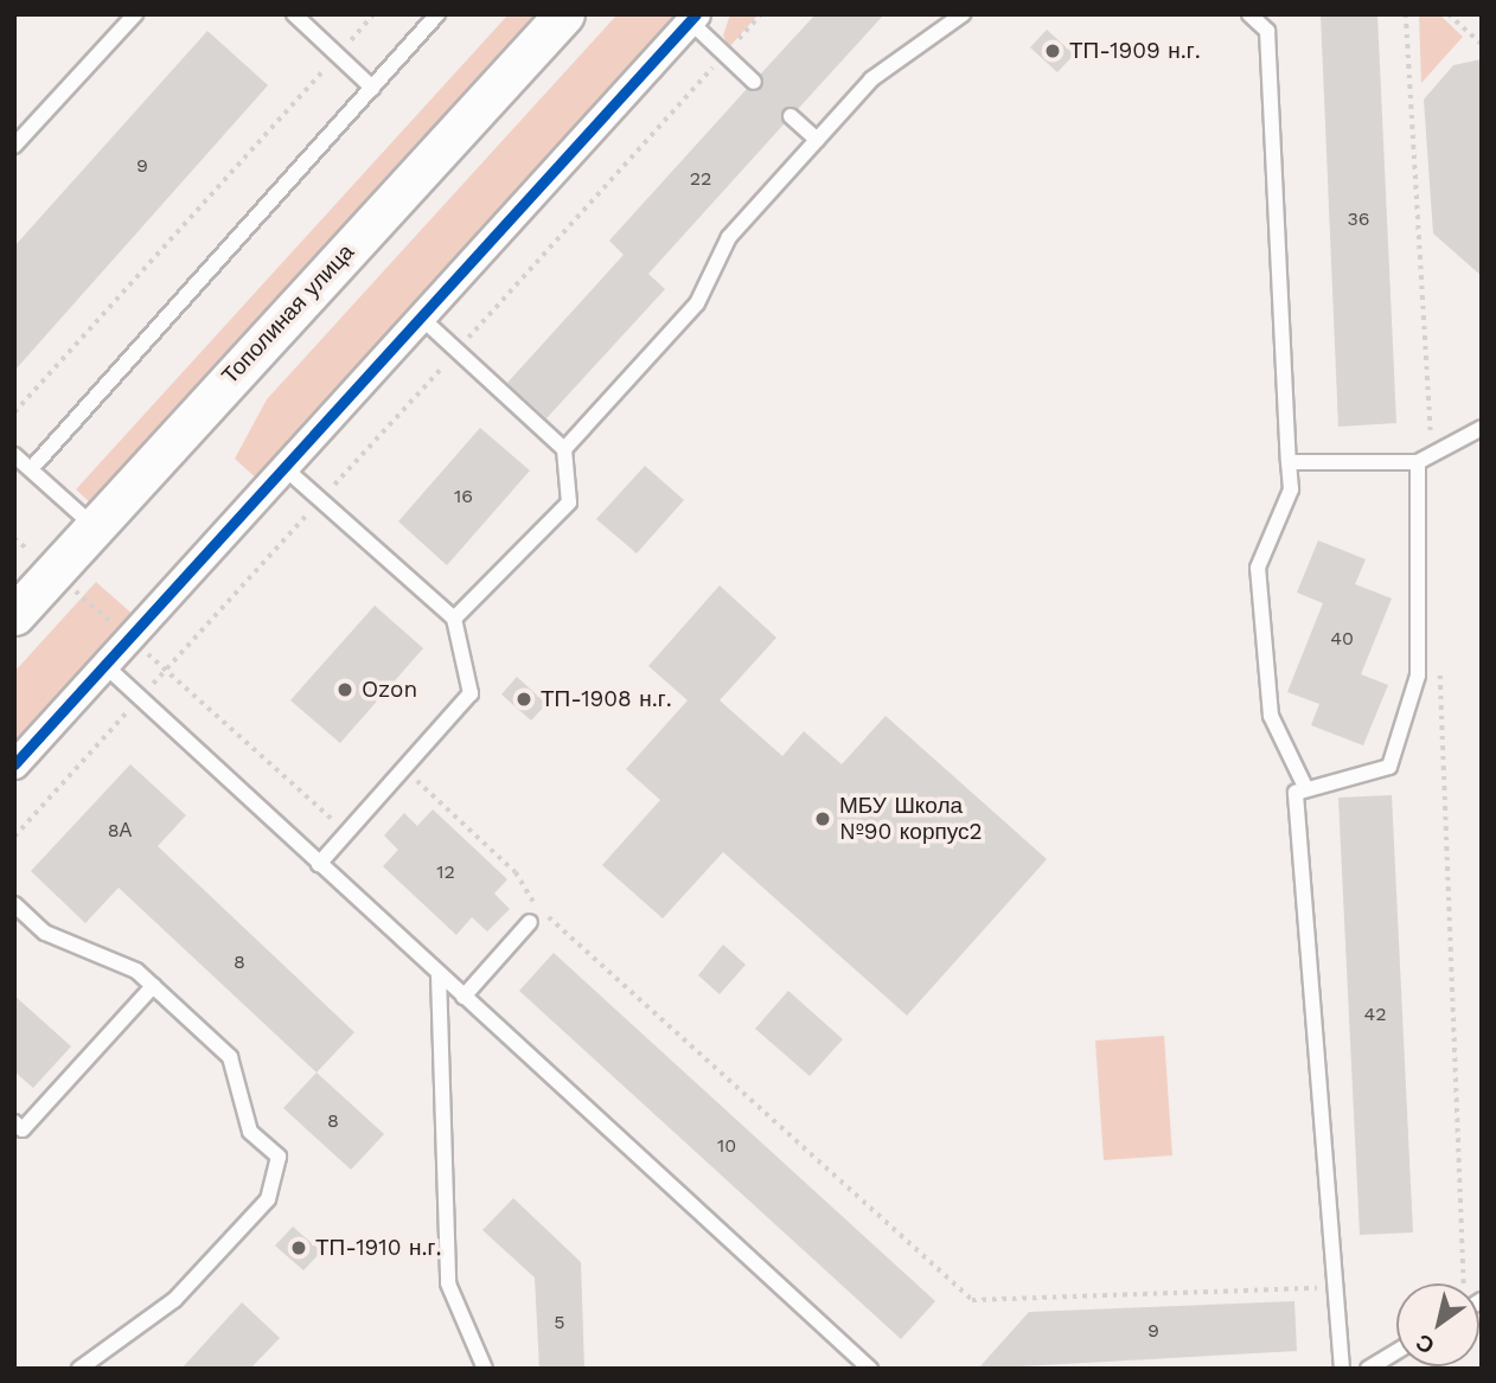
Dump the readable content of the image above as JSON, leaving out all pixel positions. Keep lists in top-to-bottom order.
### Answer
{
  "streets": {
    "main road": ["Тополиная улица"]
  },
  "places": [
    "ТП-1909 н.г.",
    "Ozon",
    "ТП-1908 н.г.",
    "МБУ Школа №90 корпус2",
    "ТП-1910 н.г."
  ],
  "house_numbers": [
    "9",
    "22",
    "36",
    "16",
    "40",
    "8А",
    "12",
    "8",
    "42",
    "8",
    "10",
    "5",
    "9"
  ],
  "north": "bottom left"
}
